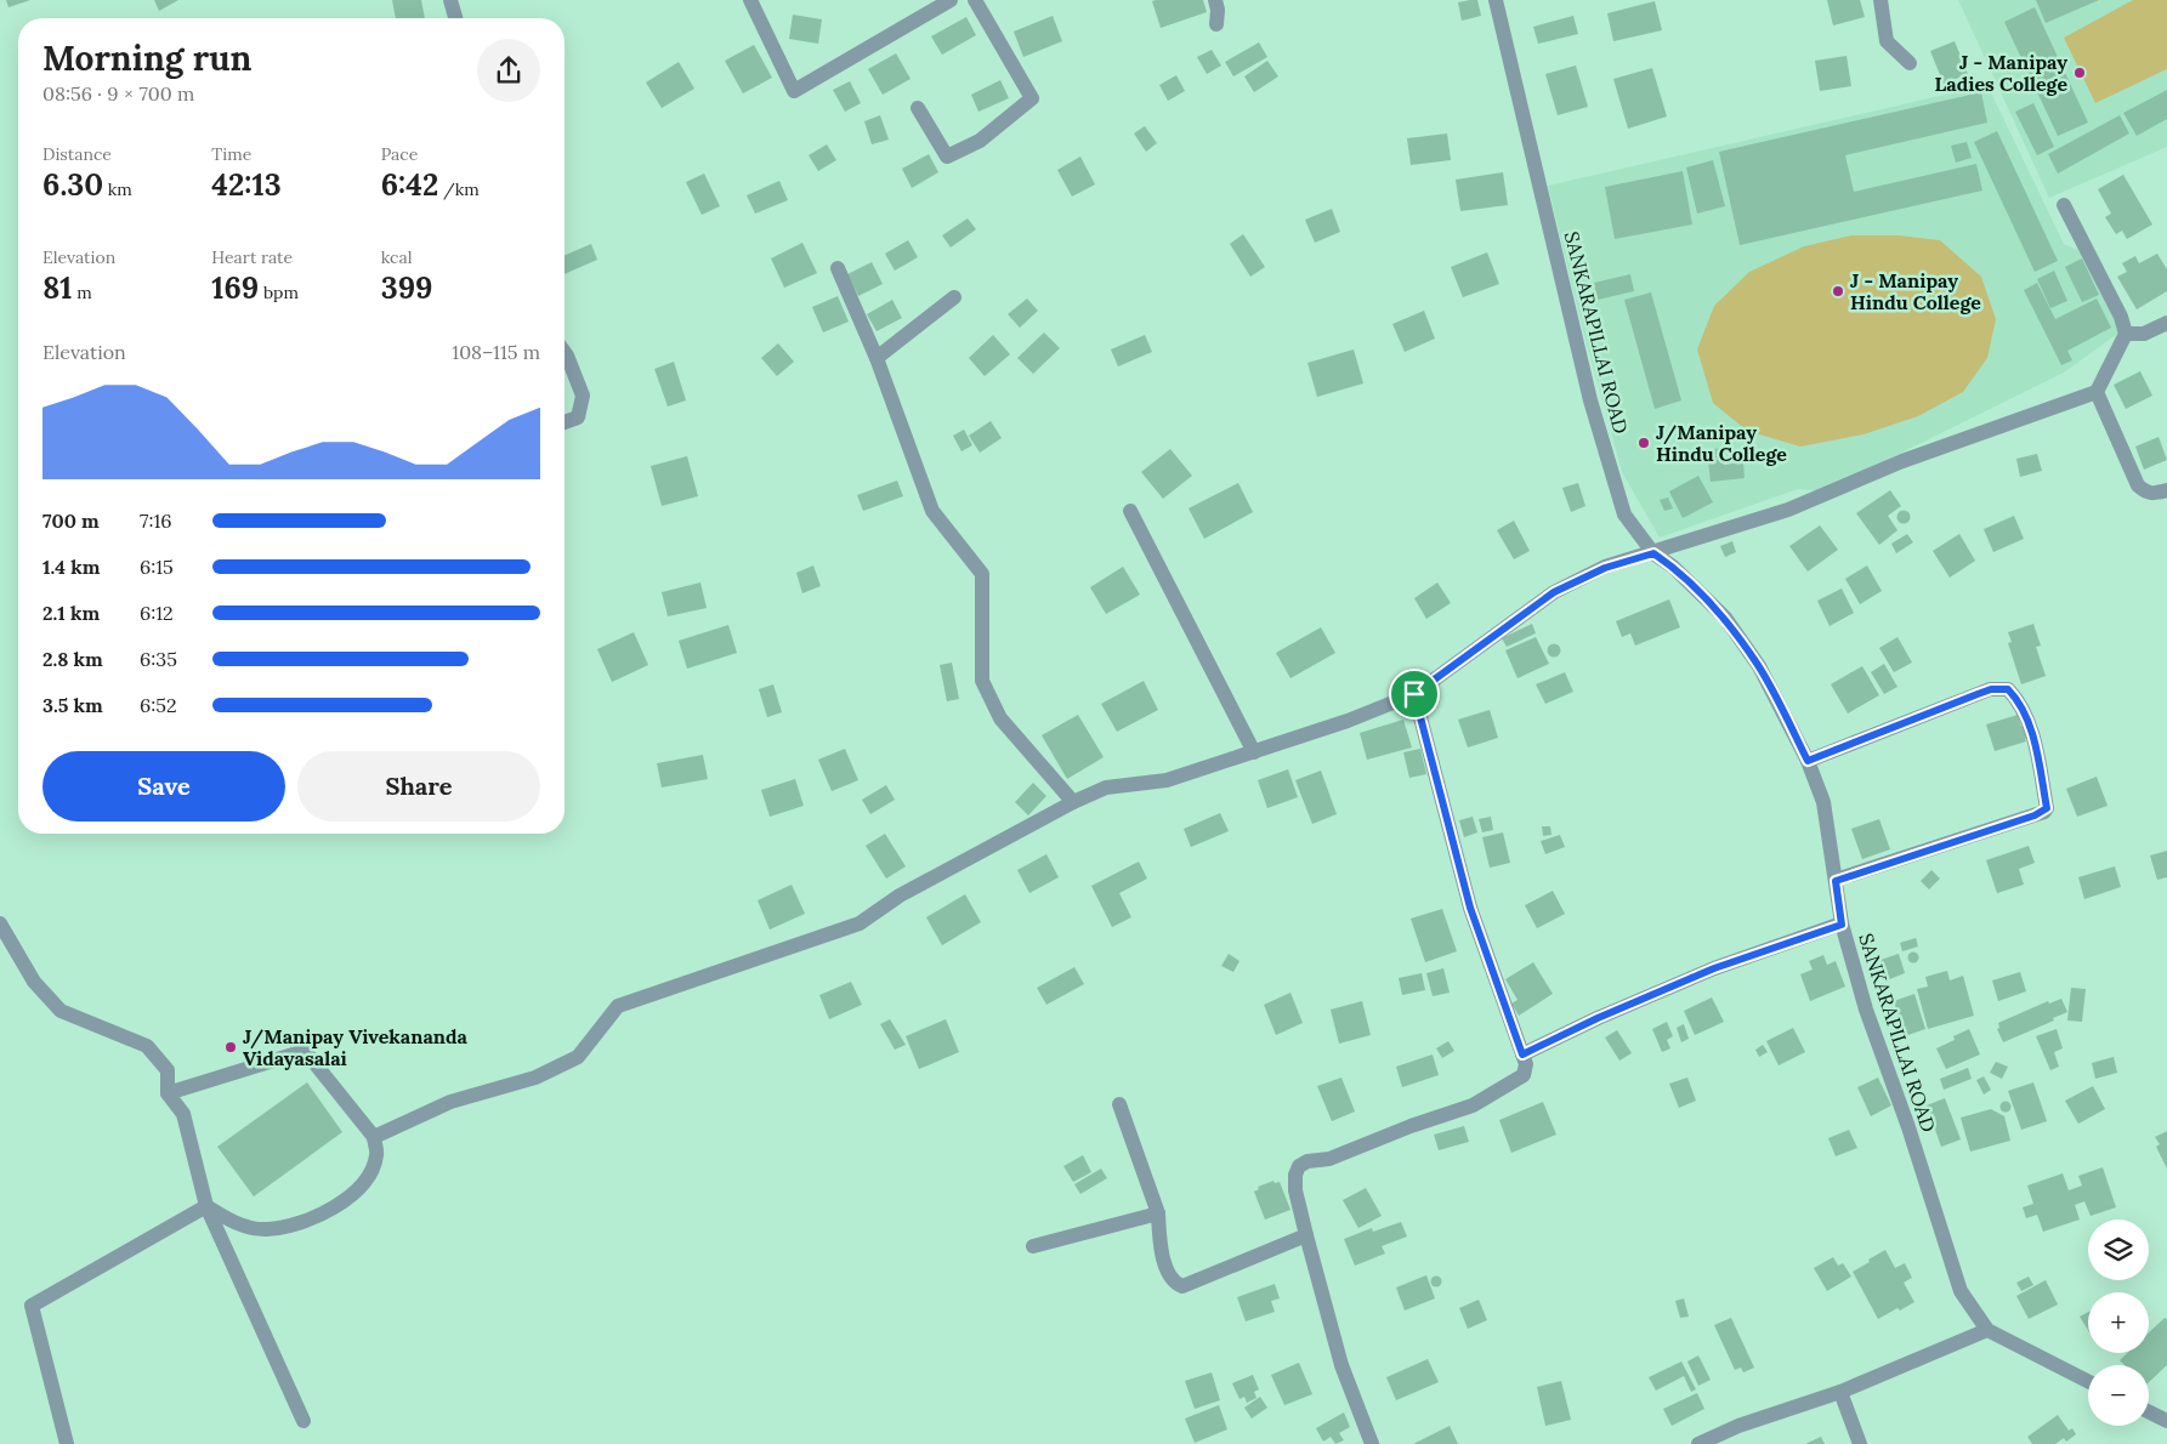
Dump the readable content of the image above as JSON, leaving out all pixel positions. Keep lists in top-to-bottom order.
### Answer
{
  "streets": {
    "street": ["SANKARAPILLAI ROAD"]
  },
  "places": [
    "J - Manipay Ladies College",
    "J - Manipay Hindu College",
    "J/Manipay Hindu College",
    "J/Manipay Vivekananda Vidayasalai"
  ],
  "page": {
    "heading": ["Morning run", "08:56 · 9 × 700 m"],
    "stats": [
      ["Distance", "6.30 km"],
      ["Time", "42:13"],
      ["Pace", "6:42 /km"],
      ["Elevation", "81 m"],
      ["Heart rate", "169 bpm"],
      ["kcal", "399"]
    ],
    "chart": ["Elevation", "108–115 m"],
    "list": [
      {
        "name": "700 m",
        "note": "7:16"
      },
      {
        "name": "1.4 km",
        "note": "6:15"
      },
      {
        "name": "2.1 km",
        "note": "6:12"
      },
      {
        "name": "2.8 km",
        "note": "6:35"
      },
      {
        "name": "3.5 km",
        "note": "6:52"
      }
    ],
    "buttons": ["Save", "Share"],
    "map_buttons": ["+", "−"]
  }
}
